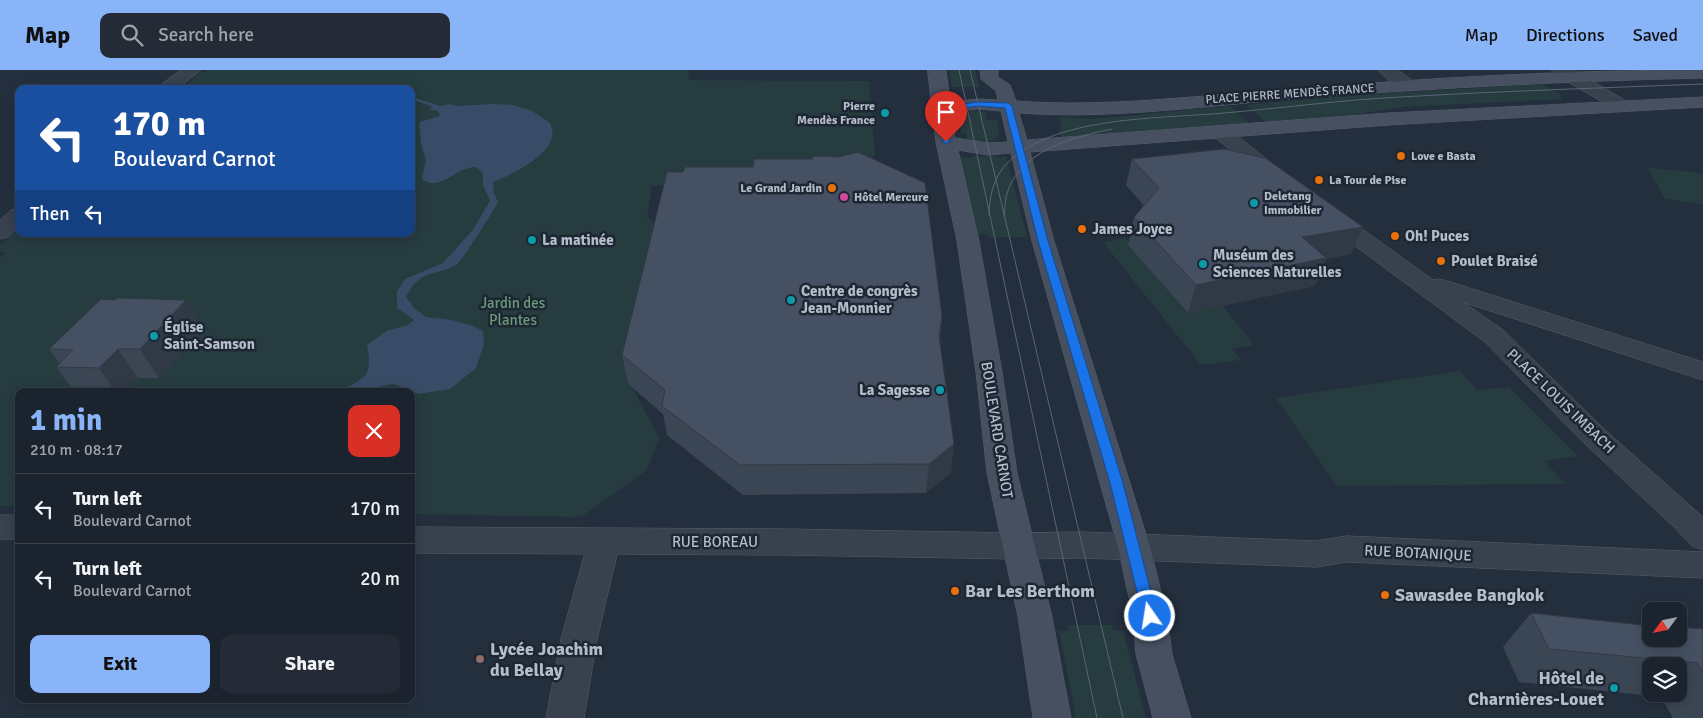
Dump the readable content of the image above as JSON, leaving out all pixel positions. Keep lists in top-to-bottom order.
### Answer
{
  "streets": {
    "main road": ["PLACE PIERRE MENDÈS FRANCE", "BOULEVARD CARNOT"],
    "street": ["PLACE LOUIS IMBACH", "RUE BOREAU", "RUE BOTANIQUE"]
  },
  "crossings": [
    ["BOULEVARD CARNOT", "RUE BOREAU"],
    ["RUE BOREAU", "RUE BOTANIQUE"]
  ],
  "parks": ["Jardin des Plantes"],
  "places": [
    "Pierre Mendès France",
    "Love e Basta",
    "La Tour de Pise",
    "Le Grand Jardin",
    "Hôtel Mercure",
    "Deletang Immobilier",
    "James Joyce",
    "Oh! Puces",
    "La matinée",
    "Poulet Braisé",
    "Muséum des Sciences Naturelles",
    "Centre de congrès Jean-Monnier",
    "Église Saint-Samson",
    "La Sagesse",
    "Bar Les Berthom",
    "Sawasdee Bangkok",
    "Lycée Joachim du Bellay",
    "Hôtel de Charnières-Louet"
  ],
  "north": "bottom left",
  "page": {
    "header": "Map",
    "search": "Search here",
    "nav": ["Map", "Directions", "Saved"],
    "turn": ["170 m", "Boulevard Carnot"],
    "then": "Then",
    "heading": ["1 min", "210 m · 08:17"],
    "list": [
      {
        "name": "Turn left",
        "note": "Boulevard Carnot",
        "value": "170 m"
      },
      {
        "name": "Turn left",
        "note": "Boulevard Carnot",
        "value": "20 m"
      }
    ],
    "buttons": ["Exit", "Share"]
  }
}
